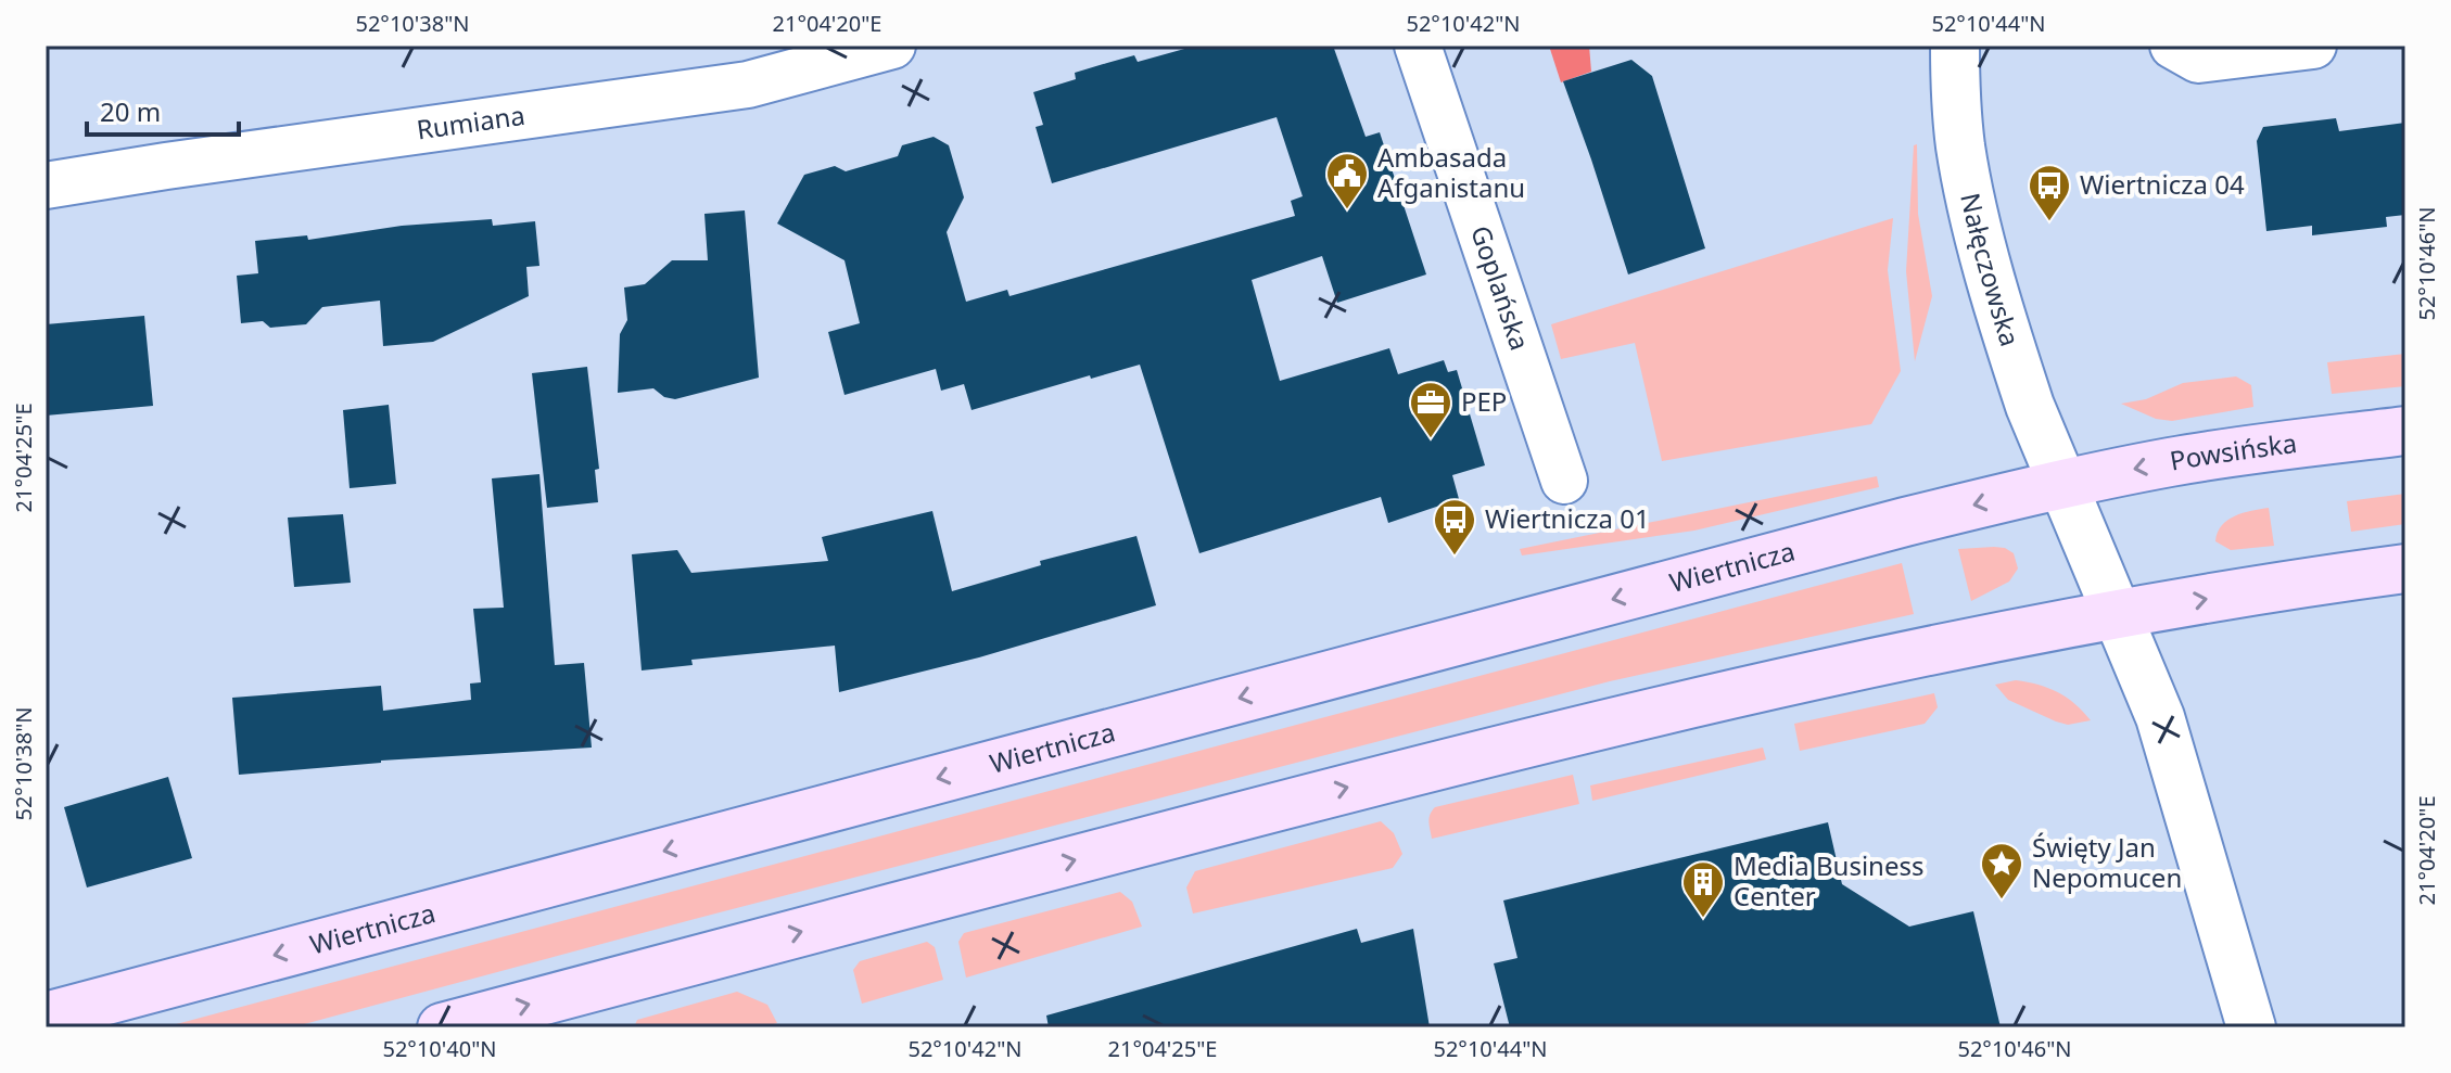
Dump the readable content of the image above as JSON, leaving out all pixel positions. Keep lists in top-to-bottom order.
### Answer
{
  "streets": {
    "main road": ["Powsińska", "Wiertnicza"],
    "street": ["Rumiana", "Nałęczowska", "Goplańska"]
  },
  "crossings": [
    ["Nałęczowska", "Powsińska"],
    ["Nałęczowska", "Wiertnicza"],
    ["Powsińska", "Wiertnicza"]
  ],
  "places": {
    "public building": ["Ambasada Afganistanu"],
    "bus stop": ["Wiertnicza 04", "Wiertnicza 01"],
    "office": ["PEP"],
    "place": ["Święty Jan Nepomucen"],
    "building": ["Media Business Center"]
  },
  "scale_bar": "20 m",
  "coordinates": [
    "52°10'38\"N",
    "21°04'20\"E",
    "52°10'42\"N",
    "52°10'44\"N",
    "52°10'46\"N",
    "21°04'25\"E",
    "52°10'40\"N"
  ]
}
